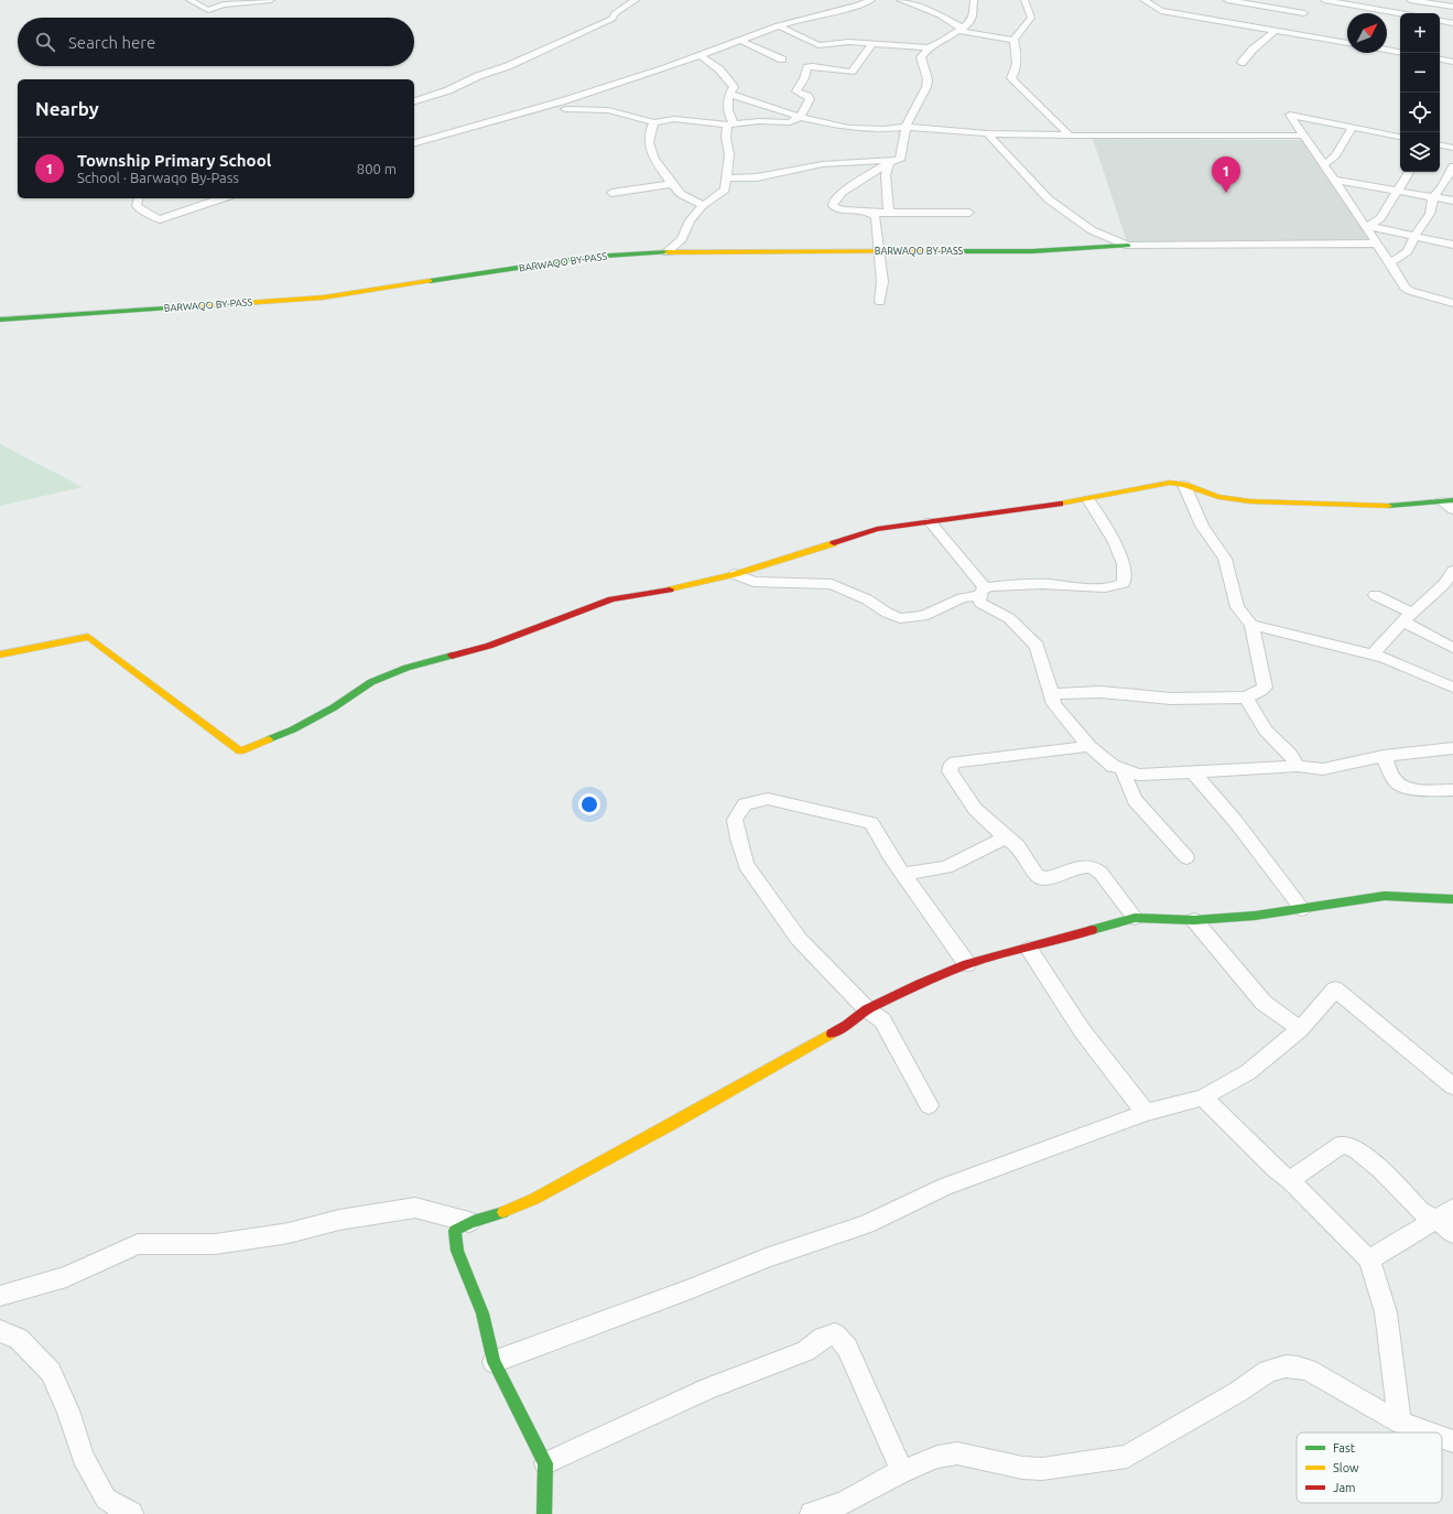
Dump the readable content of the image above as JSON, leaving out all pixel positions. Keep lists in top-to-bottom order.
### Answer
{
  "streets": {
    "main road": ["BARWAQO BY-PASS"]
  },
  "legend": ["Fast", "Slow", "Jam"],
  "north": "top right",
  "page": {
    "map_buttons": ["+", "−"],
    "search": "Search here",
    "heading": "Nearby",
    "list": [
      {
        "mark": "1",
        "name": "Township Primary School",
        "note": "School · Barwaqo By-Pass",
        "value": "800 m"
      }
    ],
    "pins": "1"
  }
}
